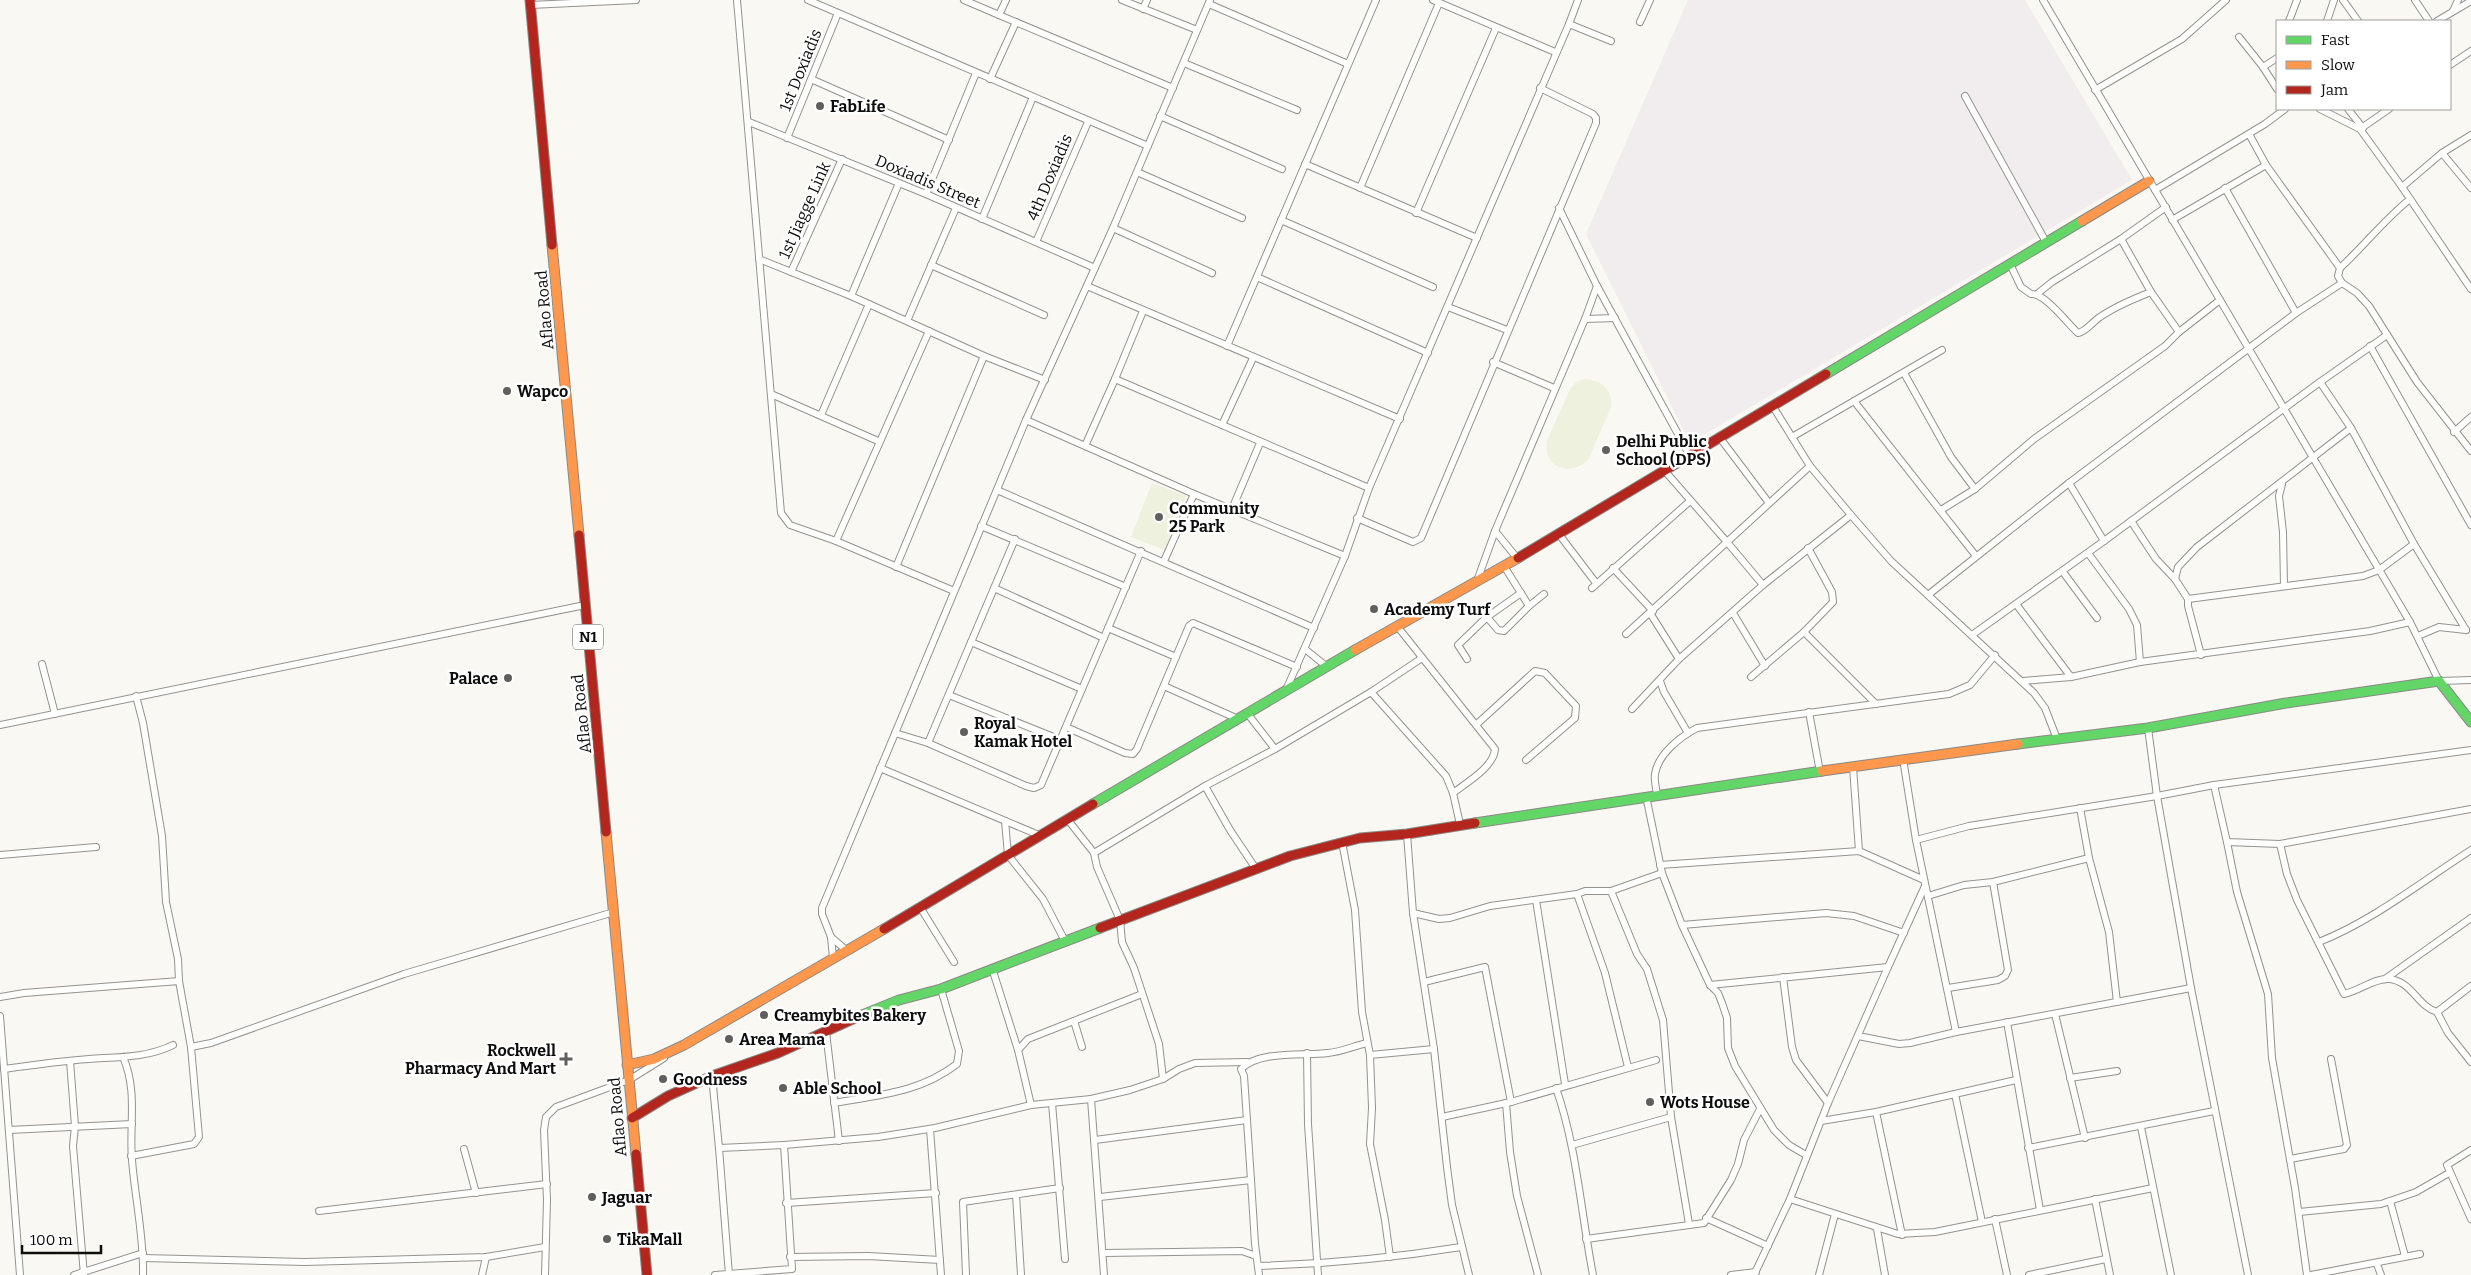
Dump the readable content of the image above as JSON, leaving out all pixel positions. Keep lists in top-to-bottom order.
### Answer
{
  "streets": {
    "main road": ["Aflao Road", "N1"],
    "street": [
      "1st Doxiadis",
      "4th Doxiadis",
      "Doxiadis Street",
      "1st Jiagge Link"
    ]
  },
  "crossings": [
    ["1st Doxiadis", "Doxiadis Street"],
    ["4th Doxiadis", "Doxiadis Street"],
    ["Doxiadis Street", "1st Jiagge Link"]
  ],
  "places": {
    "other": [
      "FabLife",
      "Wapco",
      "Delhi Public School (DPS)",
      "Community 25 Park",
      "Academy Turf",
      "Palace",
      "Royal Kamak Hotel",
      "Creamybites Bakery",
      "Area Mama",
      "Goodness",
      "Able School",
      "Wots House",
      "Jaguar",
      "TikaMall"
    ],
    "health": ["Rockwell Pharmacy And Mart"]
  },
  "legend": ["Fast", "Slow", "Jam"],
  "scale_bar": "100 m"
}
